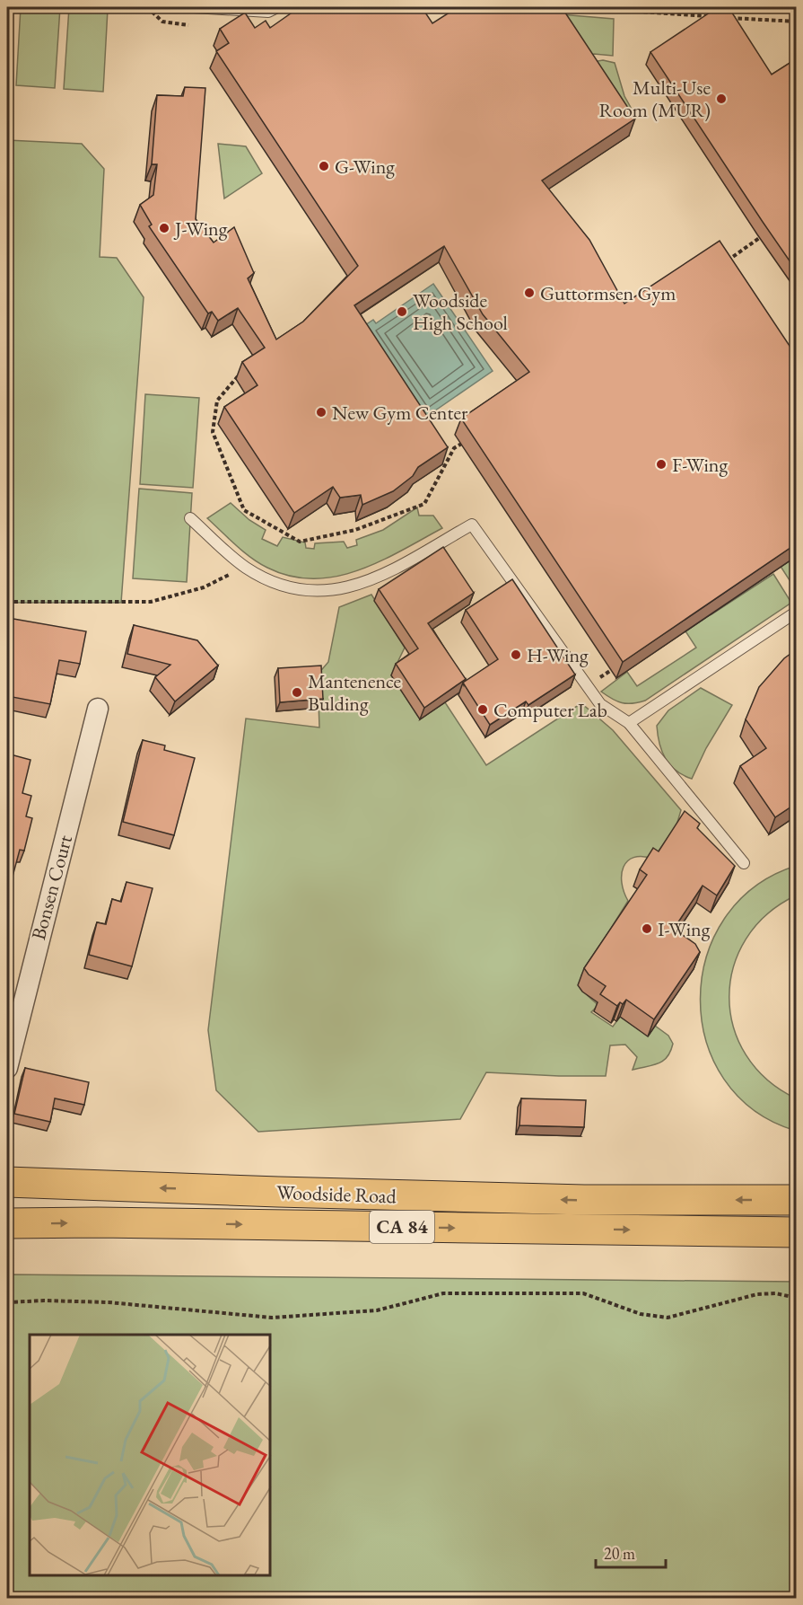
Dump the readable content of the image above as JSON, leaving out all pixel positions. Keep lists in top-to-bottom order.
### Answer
{
  "streets": {
    "main road": ["Woodside Road", "CA 84"],
    "street": ["Bonsen Court"]
  },
  "places": [
    "Multi-Use Room (MUR)",
    "G-Wing",
    "J-Wing",
    "Guttormsen Gym",
    "Woodside High School",
    "New Gym Center",
    "F-Wing",
    "H-Wing",
    "Mantenence Bulding",
    "Computer Lab",
    "I-Wing"
  ],
  "scale_bar": "20 m"
}
